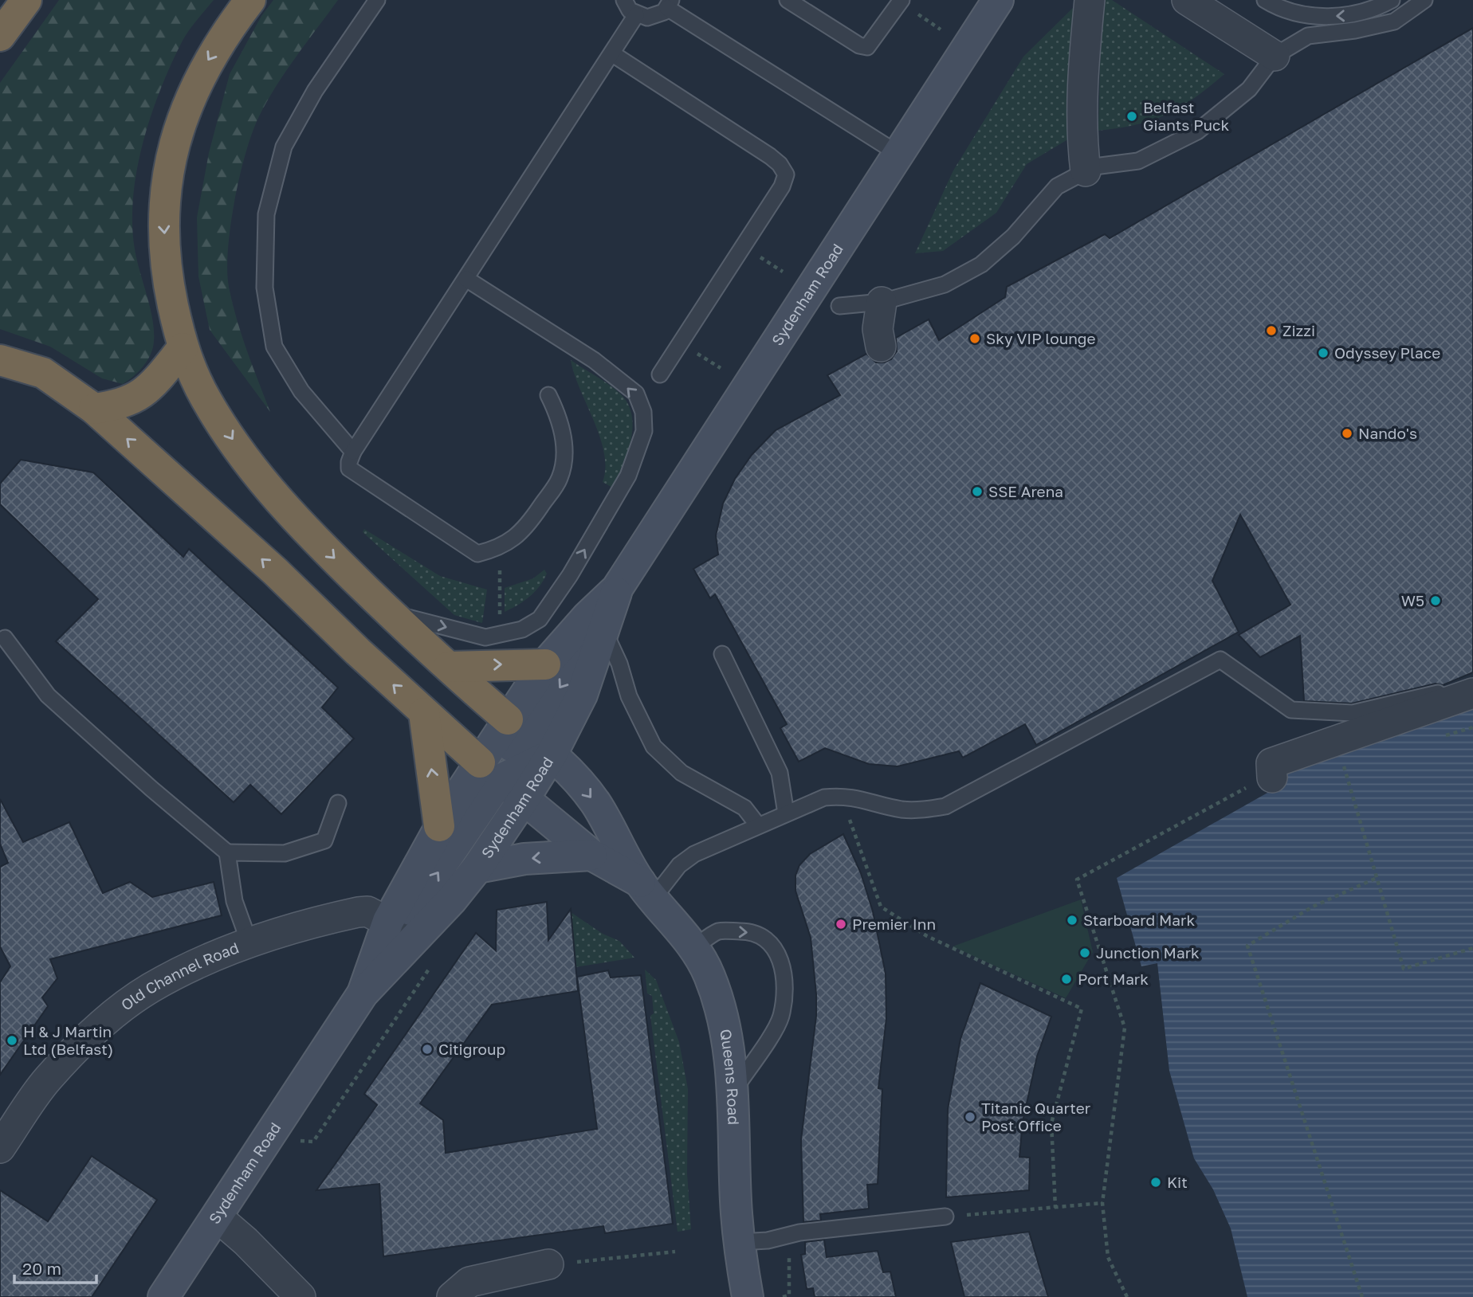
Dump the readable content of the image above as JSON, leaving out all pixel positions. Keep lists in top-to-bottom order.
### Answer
{
  "streets": {
    "street": ["Sydenham Road", "Old Channel Road", "Queens Road"]
  },
  "crossings": [
    ["Sydenham Road", "Old Channel Road"],
    ["Sydenham Road", "Queens Road"]
  ],
  "places": [
    "Belfast Giants Puck",
    "Zizzi",
    "Sky VIP lounge",
    "Odyssey Place",
    "Nando's",
    "SSE Arena",
    "W5",
    "Starboard Mark",
    "Premier Inn",
    "Junction Mark",
    "Port Mark",
    "H & J Martin Ltd (Belfast)",
    "Citigroup",
    "Titanic Quarter Post Office",
    "Kit"
  ],
  "scale_bar": "20 m"
}
